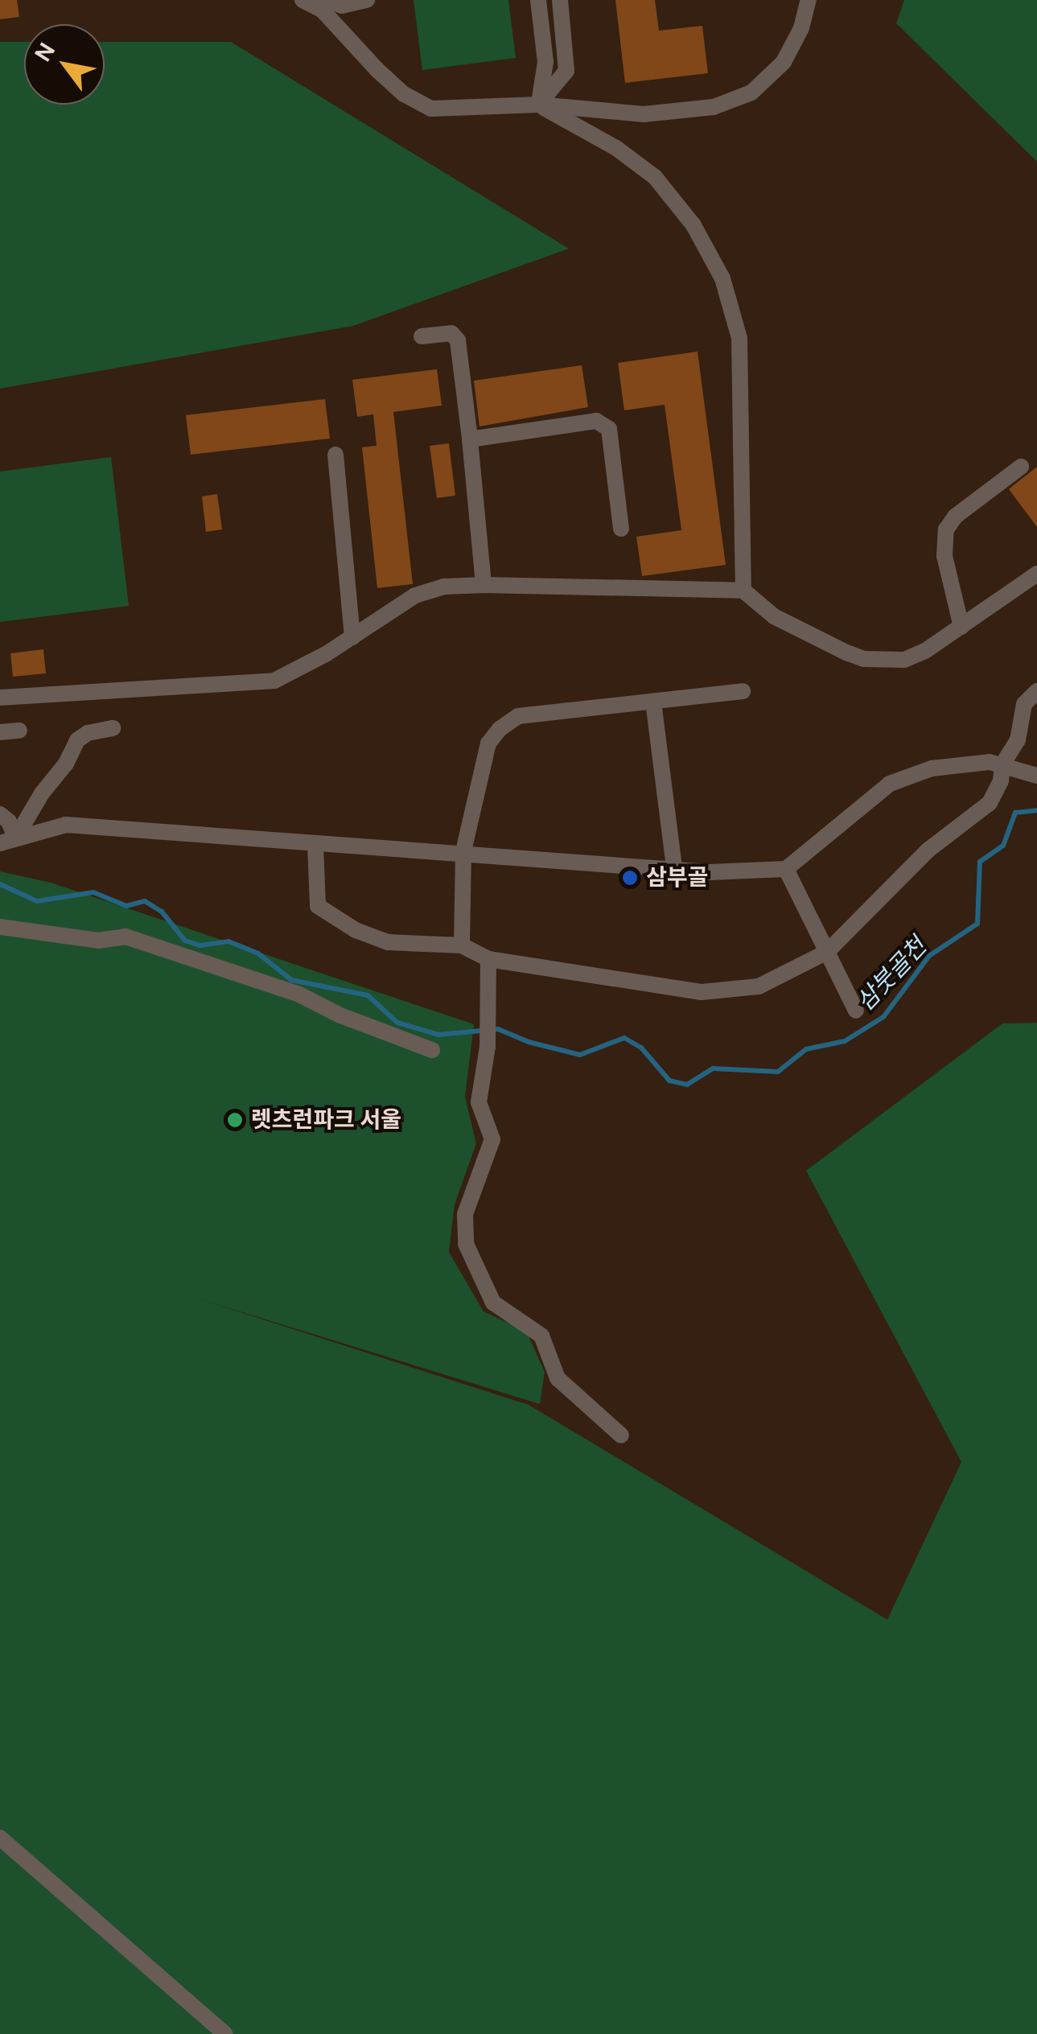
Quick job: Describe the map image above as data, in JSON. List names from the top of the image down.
{
  "water": ["삼붓골천"],
  "places": ["삼부골", "렛츠런파크 서울"],
  "north": "top left"
}
